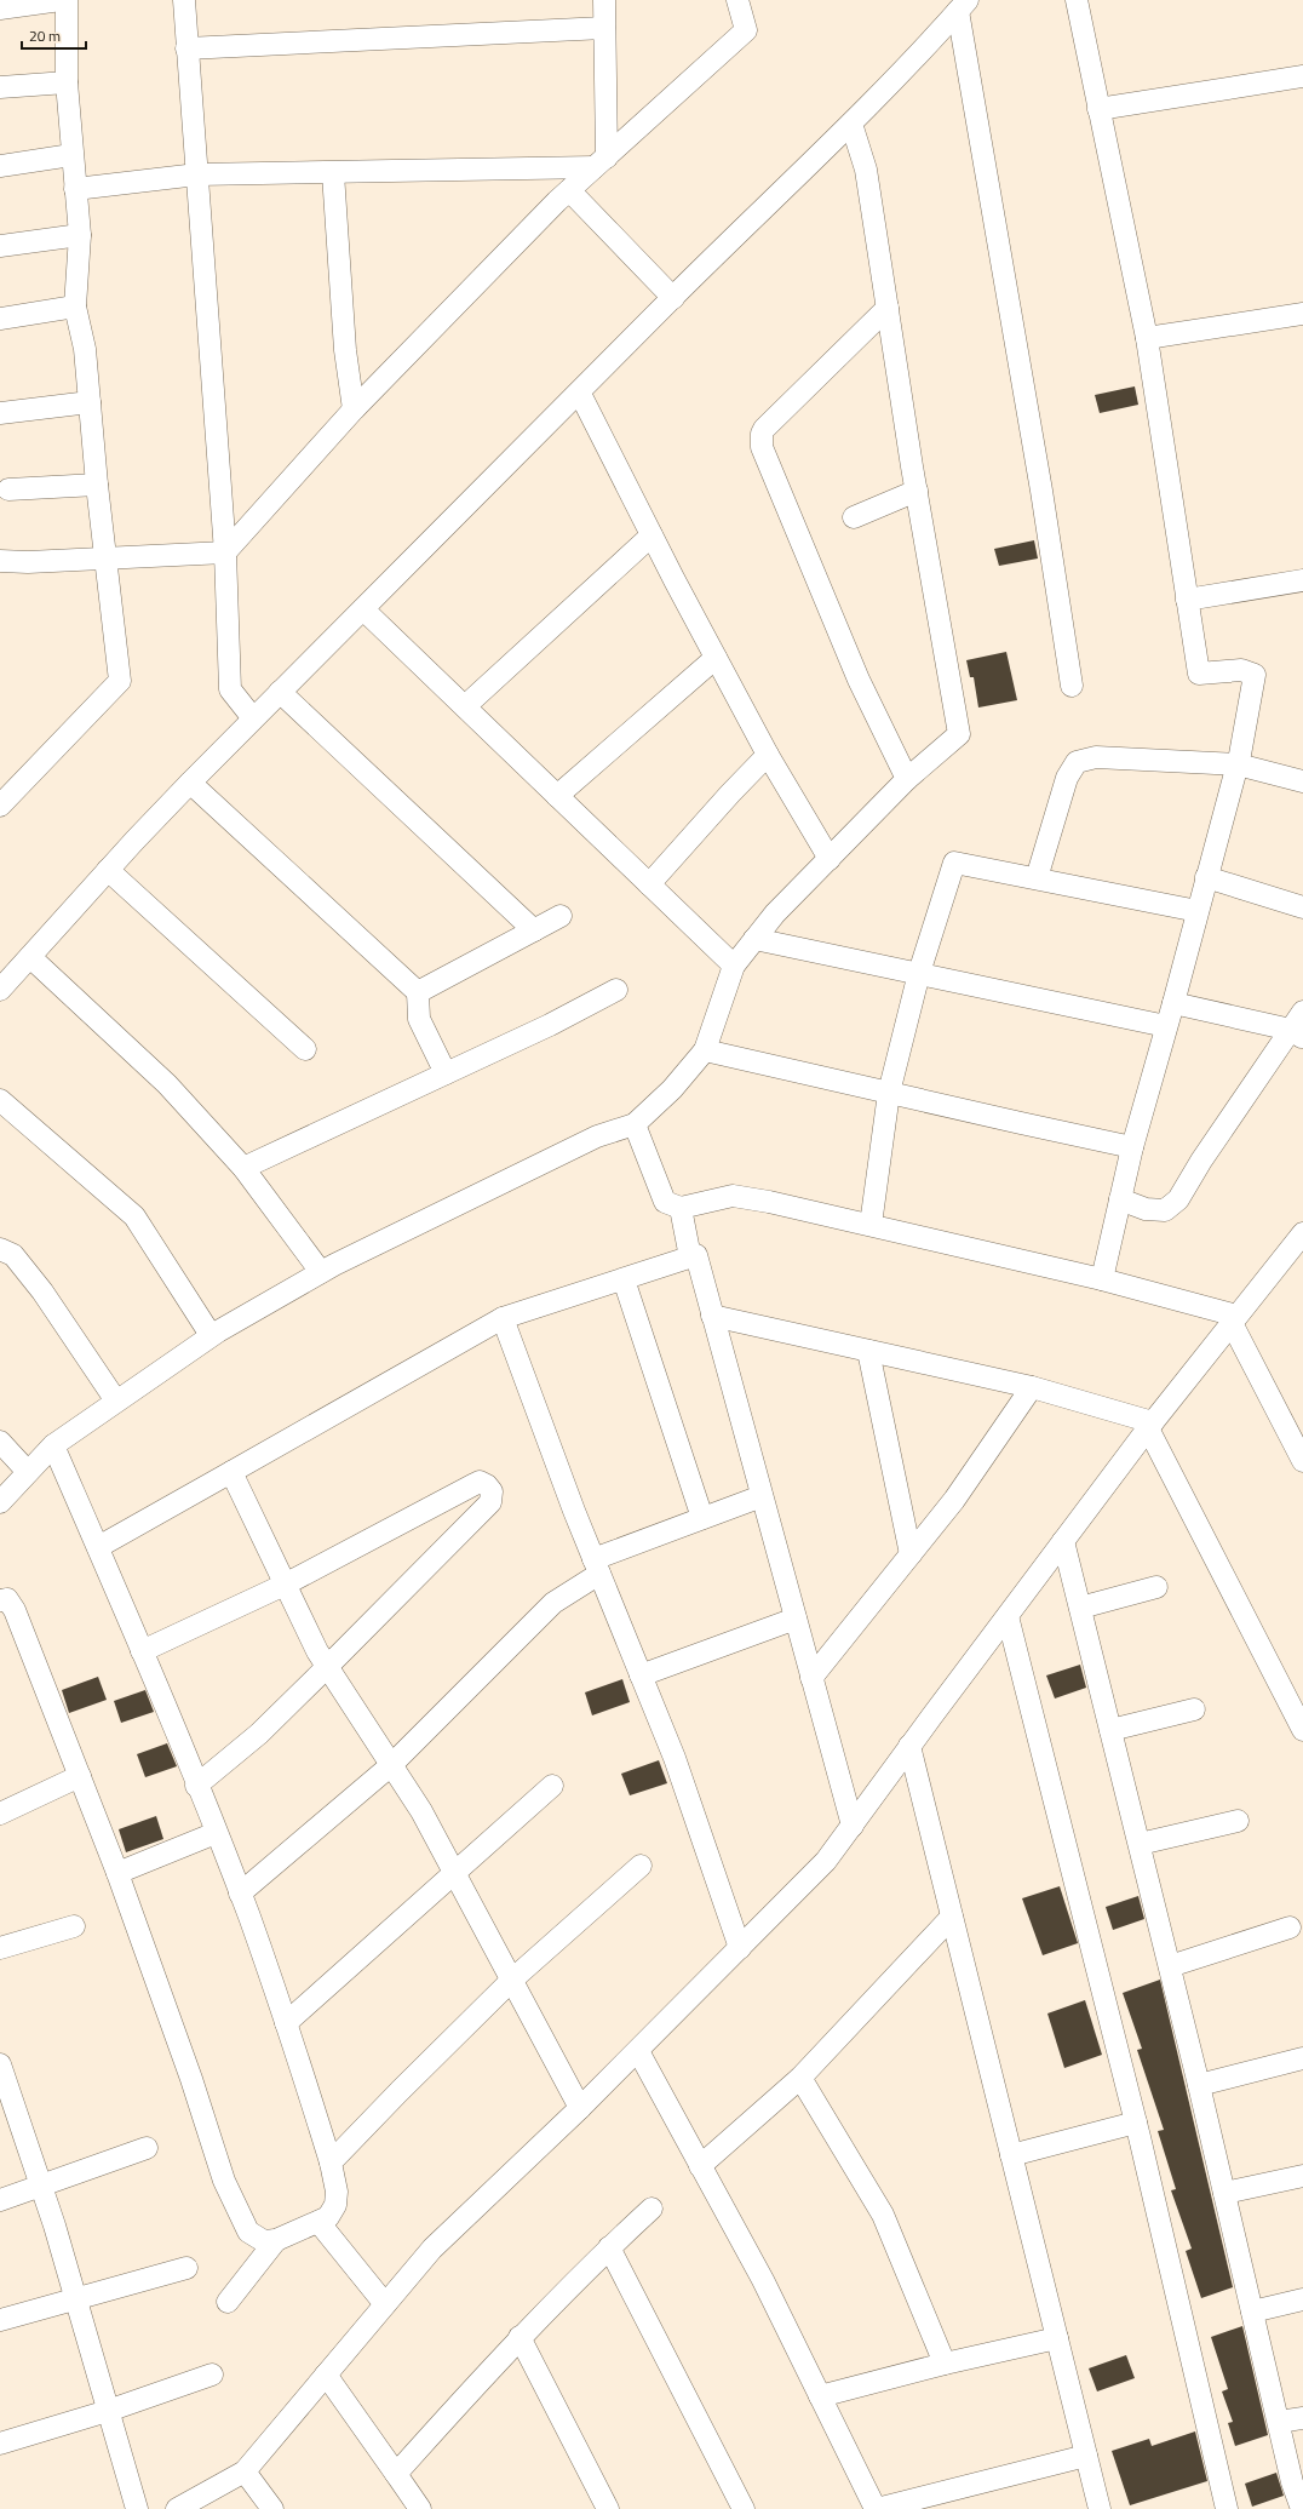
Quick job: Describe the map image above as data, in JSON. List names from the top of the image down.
{
  "scale_bar": "20 m"
}
